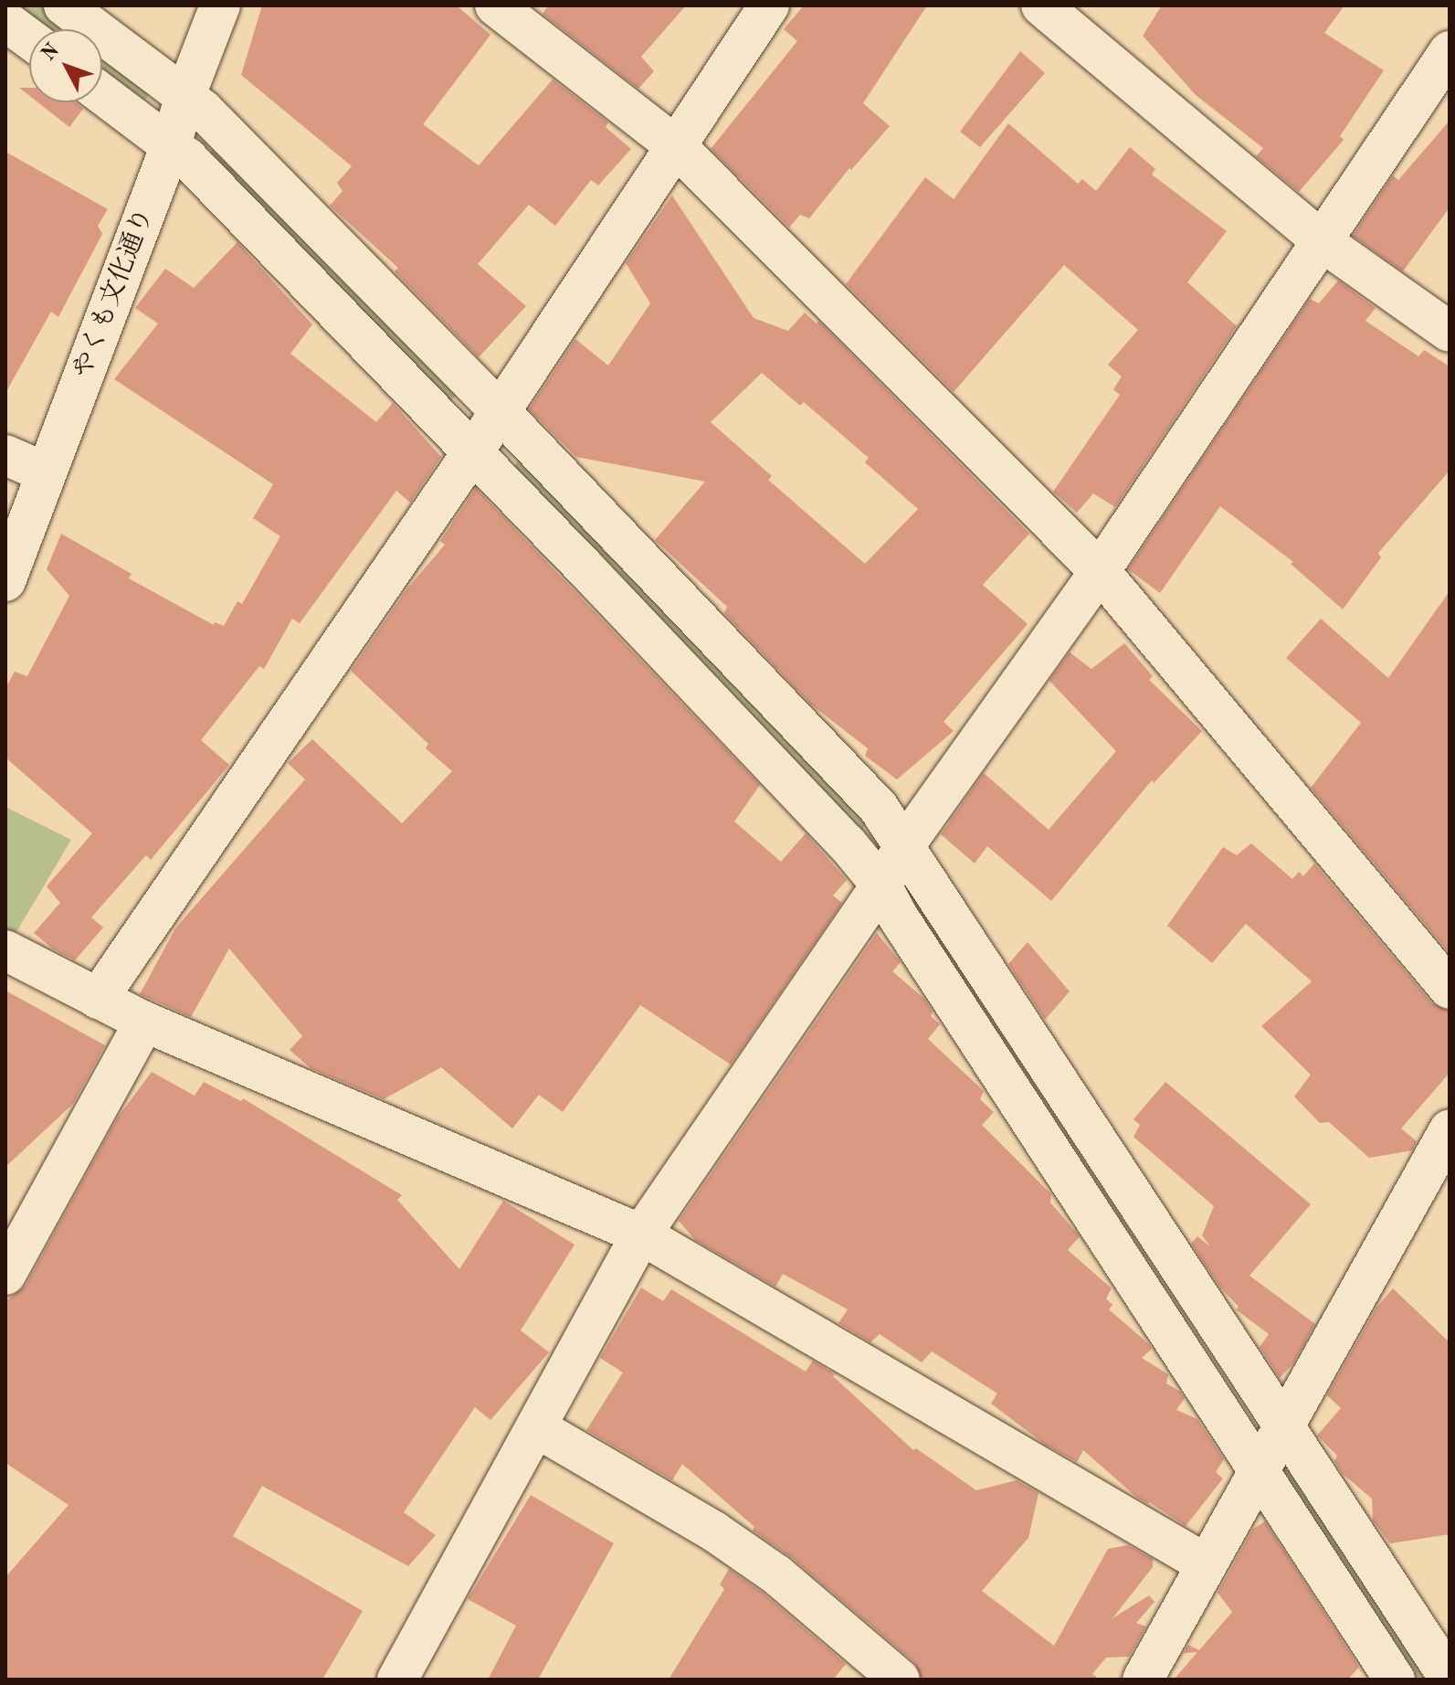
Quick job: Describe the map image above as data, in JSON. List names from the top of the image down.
{
  "streets": {
    "street": ["やくも文化通り"]
  },
  "north": "top left"
}
